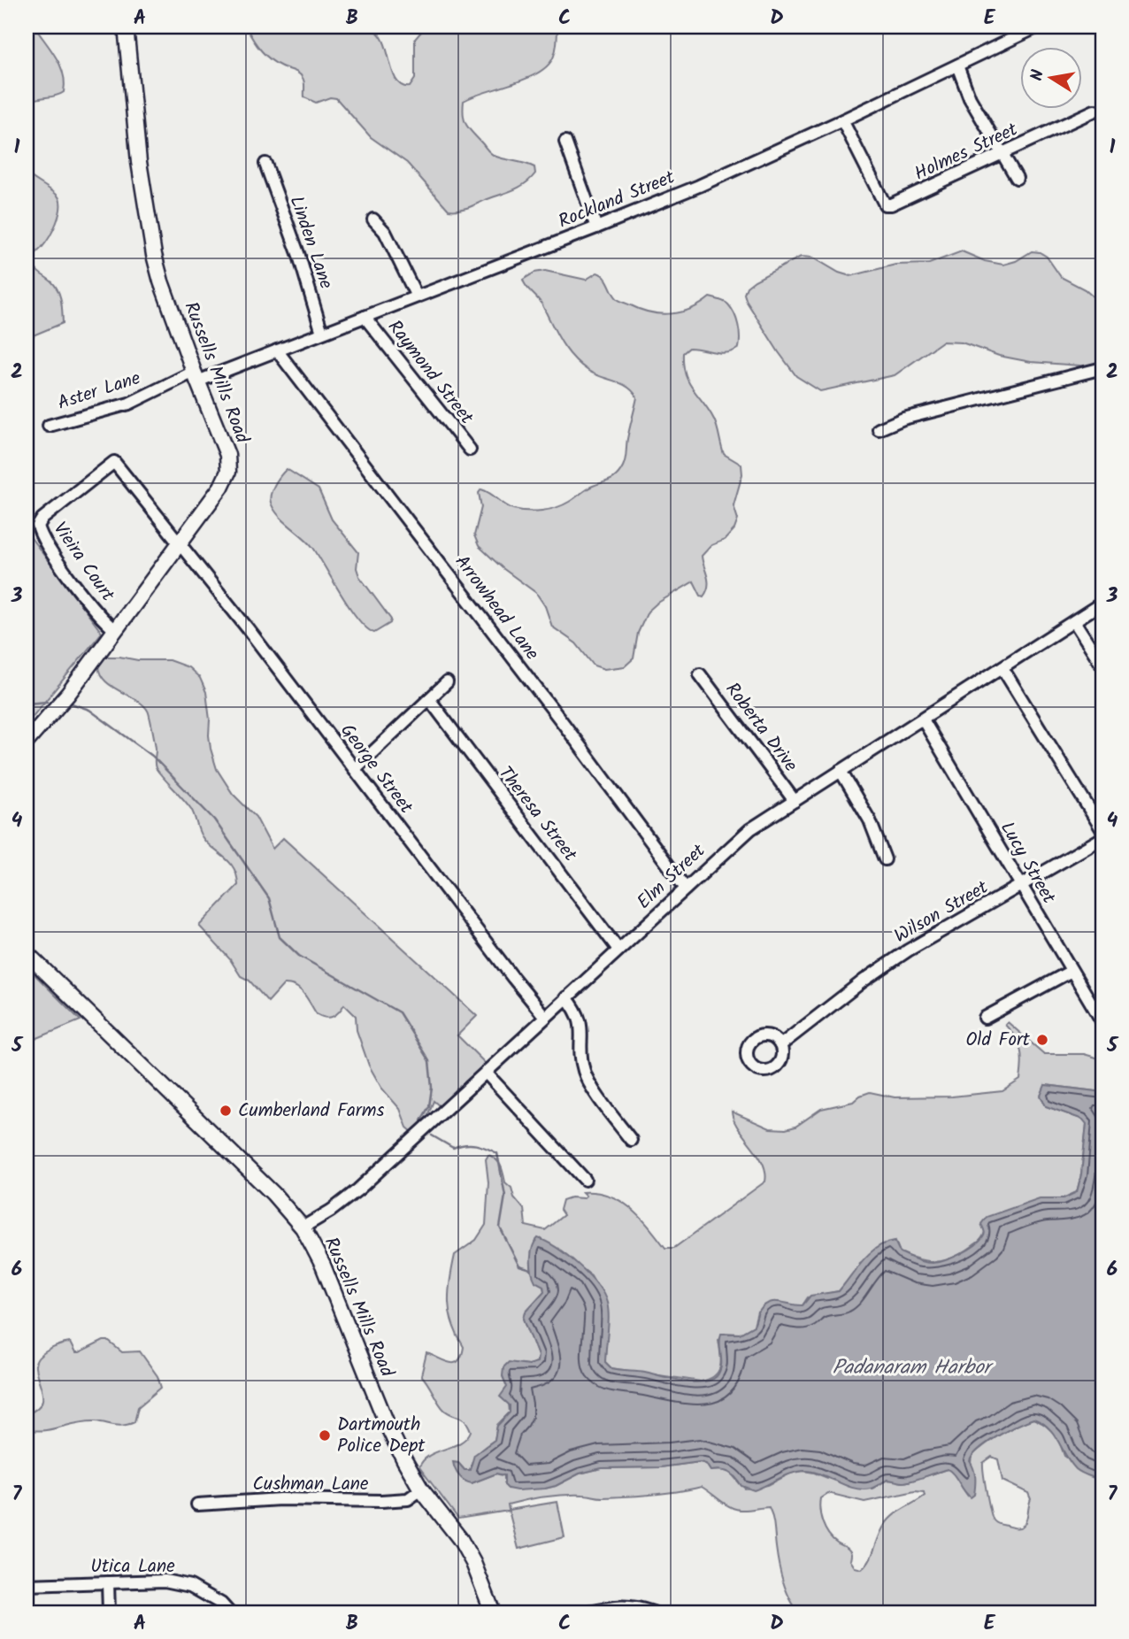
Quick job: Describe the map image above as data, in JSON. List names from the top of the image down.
{
  "streets": {
    "main road": ["Russells Mills Road"],
    "street": [
      "Holmes Street",
      "Rockland Street",
      "Linden Lane",
      "Raymond Street",
      "Aster Lane",
      "Vieira Court",
      "Arrowhead Lane",
      "Roberta Drive",
      "George Street",
      "Theresa Street",
      "Lucy Street",
      "Elm Street",
      "Wilson Street",
      "Cushman Lane",
      "Utica Lane"
    ]
  },
  "crossings": [
    ["Holmes Street", "Rockland Street"],
    ["Rockland Street", "Linden Lane"],
    ["Rockland Street", "Russells Mills Road"],
    ["Rockland Street", "Raymond Street"],
    ["Rockland Street", "Aster Lane"],
    ["Rockland Street", "Arrowhead Lane"],
    ["Russells Mills Road", "Aster Lane"],
    ["Russells Mills Road", "Vieira Court"],
    ["Russells Mills Road", "George Street"],
    ["Russells Mills Road", "Elm Street"],
    ["Russells Mills Road", "Cushman Lane"],
    ["Vieira Court", "George Street"],
    ["Arrowhead Lane", "Elm Street"],
    ["Roberta Drive", "Elm Street"],
    ["George Street", "Elm Street"],
    ["Theresa Street", "Elm Street"],
    ["Lucy Street", "Elm Street"],
    ["Lucy Street", "Wilson Street"]
  ],
  "water": ["Padanaram Harbor"],
  "places": ["Old Fort", "Cumberland Farms", "Dartmouth Police Dept"],
  "north": "left",
  "grid": {
    "columns": [
      "A",
      "B",
      "C",
      "D",
      "E"
    ],
    "rows": [
      "1",
      "2",
      "3",
      "4",
      "5",
      "6",
      "7"
    ]
  }
}
